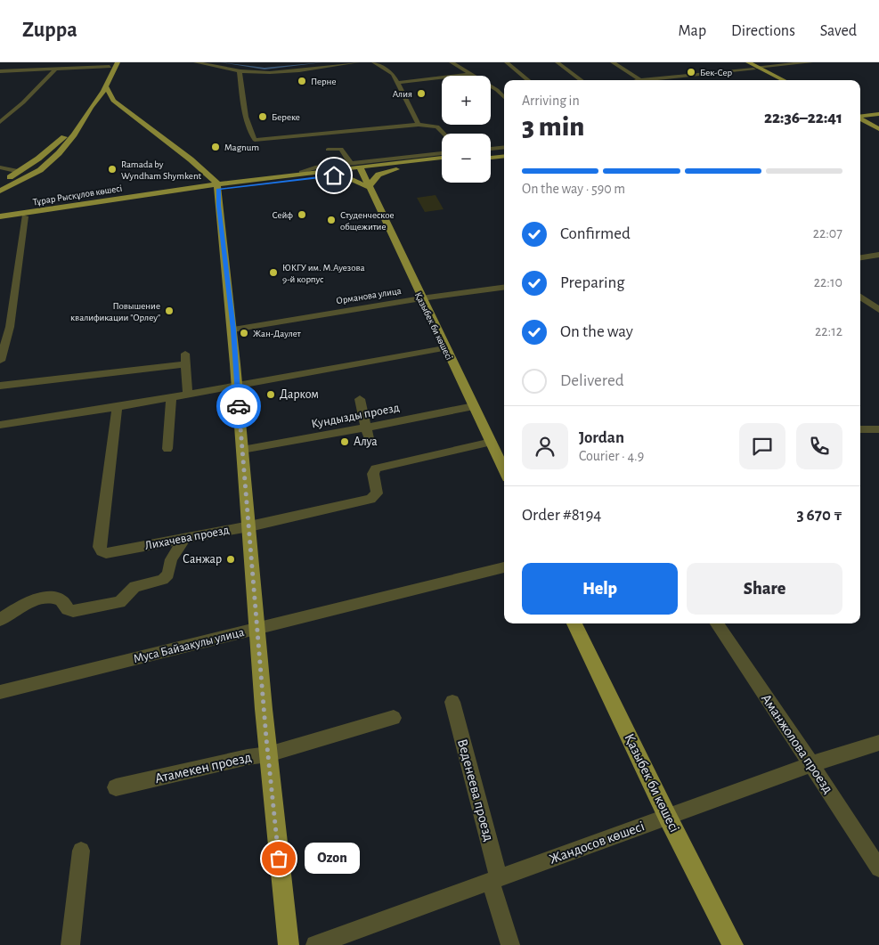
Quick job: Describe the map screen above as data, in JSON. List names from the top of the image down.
{
  "streets": {
    "main road": ["Тұрар Рыскұлов көшесі", "Қазыбек би көшесі"],
    "street": [
      "Орманова улица",
      "Кундызды проезд",
      "Лихачева проезд",
      "Муса Байзакулы улица",
      "Аманжолова проезд",
      "Атамекен проезд",
      "Веденеева проезд",
      "Жандосов көшесі"
    ]
  },
  "crossings": [
    ["Тұрар Рыскұлов көшесі", "Қазыбек би көшесі"],
    ["Орманова улица", "Қазыбек би көшесі"],
    ["Қазыбек би көшесі", "Кундызды проезд"],
    ["Қазыбек би көшесі", "Лихачева проезд"],
    ["Қазыбек би көшесі", "Жандосов көшесі"],
    ["Аманжолова проезд", "Жандосов көшесі"],
    ["Веденеева проезд", "Жандосов көшесі"]
  ],
  "places": [
    "Бек-Сер",
    "Перне",
    "Алия",
    "Береке",
    "Magnum",
    "Ramada by Wyndham Shymkent",
    "Сейф",
    "Студенческое общежитие",
    "ЮКГУ им. М.Ауезова 9-й корпус",
    "Повышение квалификации \"Орлеу\"",
    "Жан-Даулет",
    "Дарком",
    "Алуа",
    "Санжар",
    "Ozon"
  ],
  "page": {
    "header": "Zuppa",
    "nav": ["Map", "Directions", "Saved"],
    "map_buttons": ["+", "−"],
    "heading": ["3 min", "Arriving in", "22:36–22:41"],
    "panel": [
      "Jordan",
      "Courier · 4.9",
      "Order #8194",
      "3 670 ₸"
    ],
    "bar": "On the way · 590 m",
    "list": [
      ["Confirmed", "22:07"],
      ["Preparing", "22:10"],
      ["On the way", "22:12"],
      "Delivered"
    ],
    "buttons": ["Help", "Share"],
    "bubble": "Ozon"
  }
}
